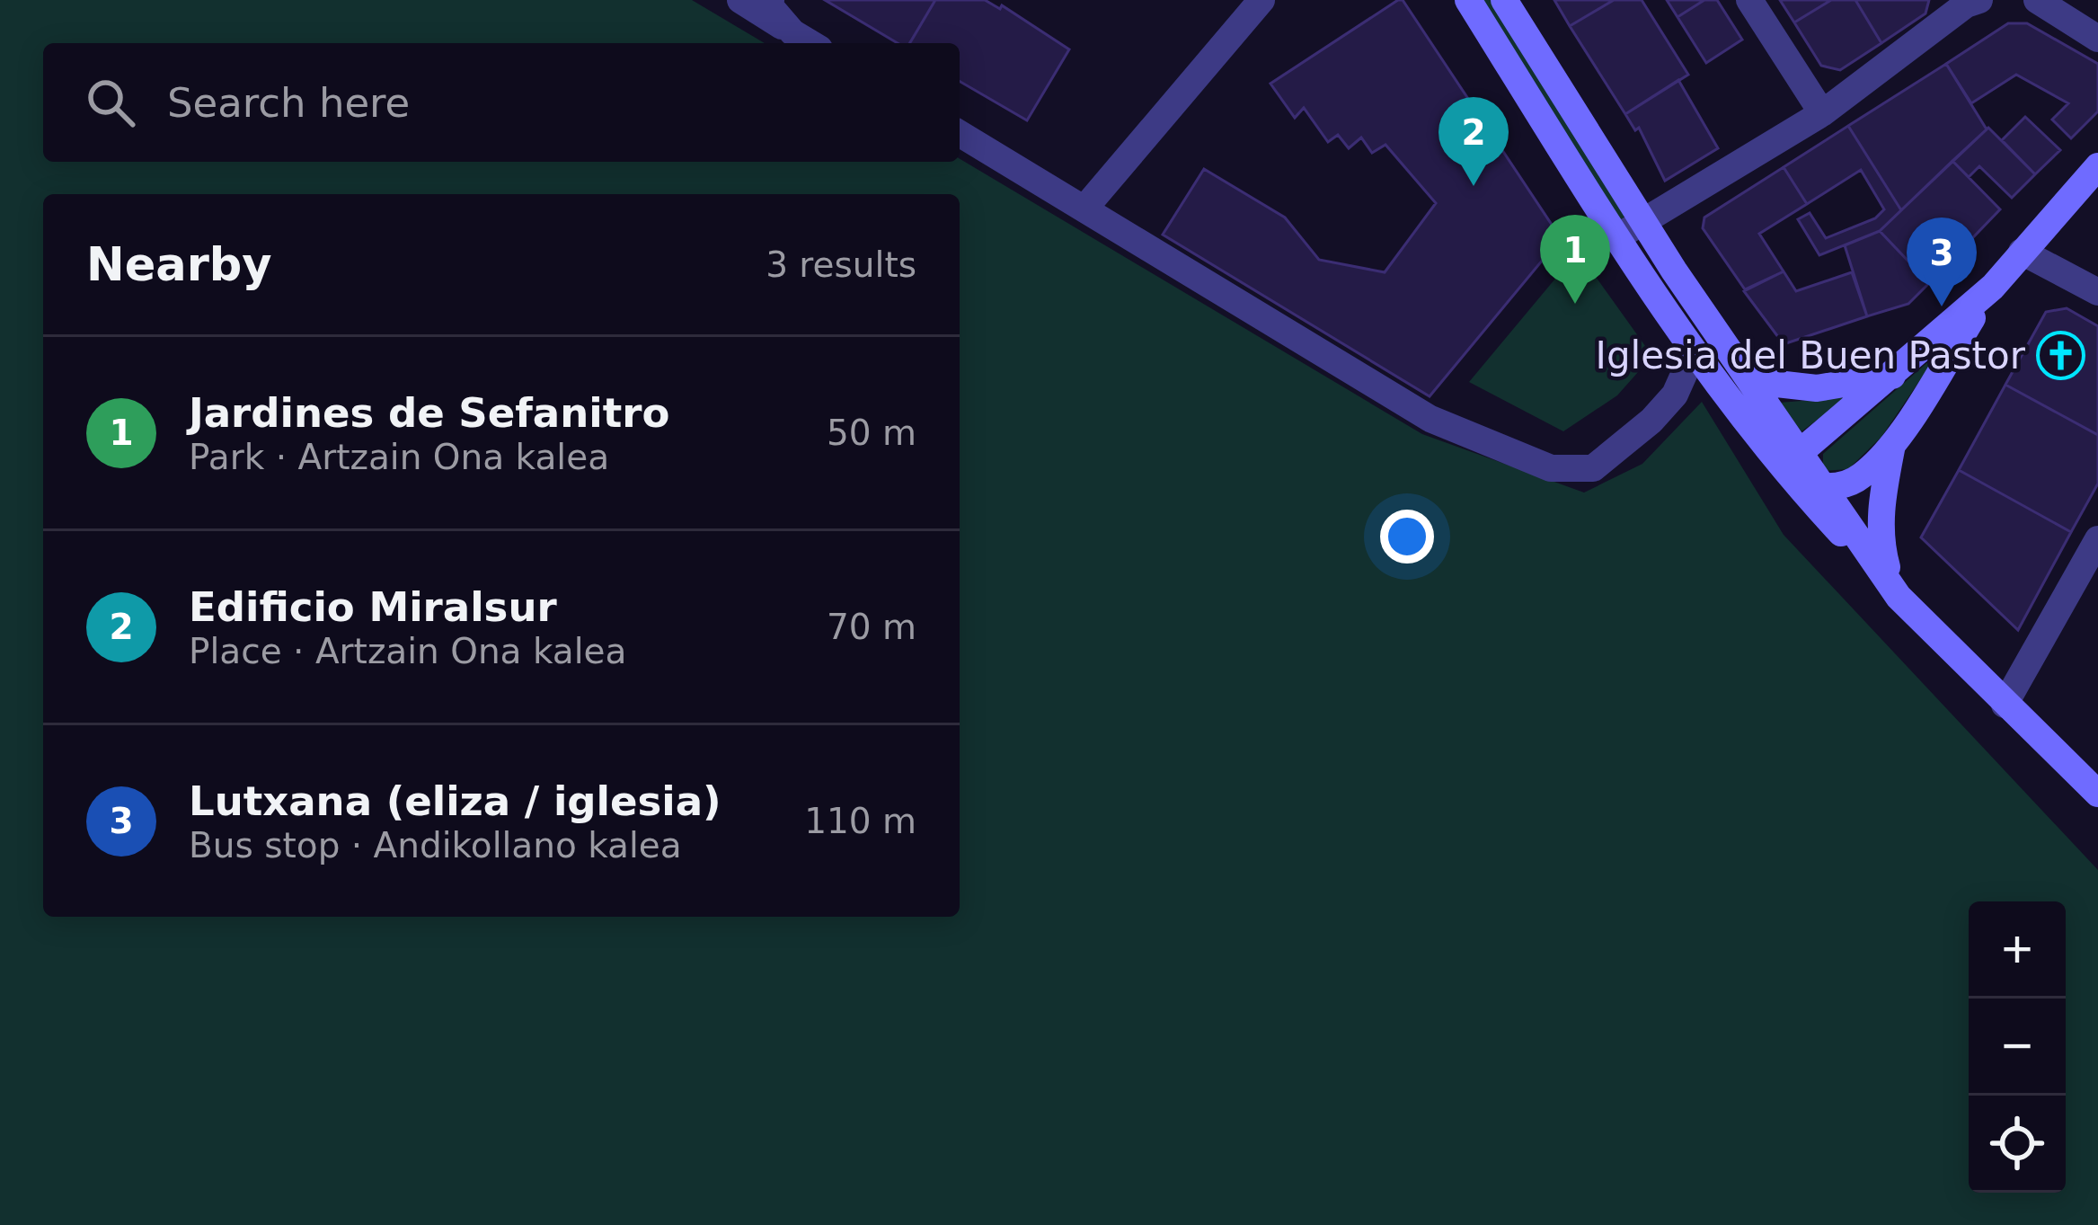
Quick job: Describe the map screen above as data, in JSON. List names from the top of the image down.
{
  "places": {
    "church": ["Iglesia del Buen Pastor"]
  },
  "page": {
    "search": "Search here",
    "pins": ["2", "1", "3"],
    "heading": ["Nearby", "3 results"],
    "list": [
      {
        "mark": "1",
        "name": "Jardines de Sefanitro",
        "note": "Park · Artzain Ona kalea",
        "value": "50 m"
      },
      {
        "mark": "2",
        "name": "Edificio Miralsur",
        "note": "Place · Artzain Ona kalea",
        "value": "70 m"
      },
      {
        "mark": "3",
        "name": "Lutxana (eliza / iglesia)",
        "note": "Bus stop · Andikollano kalea",
        "value": "110 m"
      }
    ],
    "map_buttons": ["+", "−"]
  }
}
